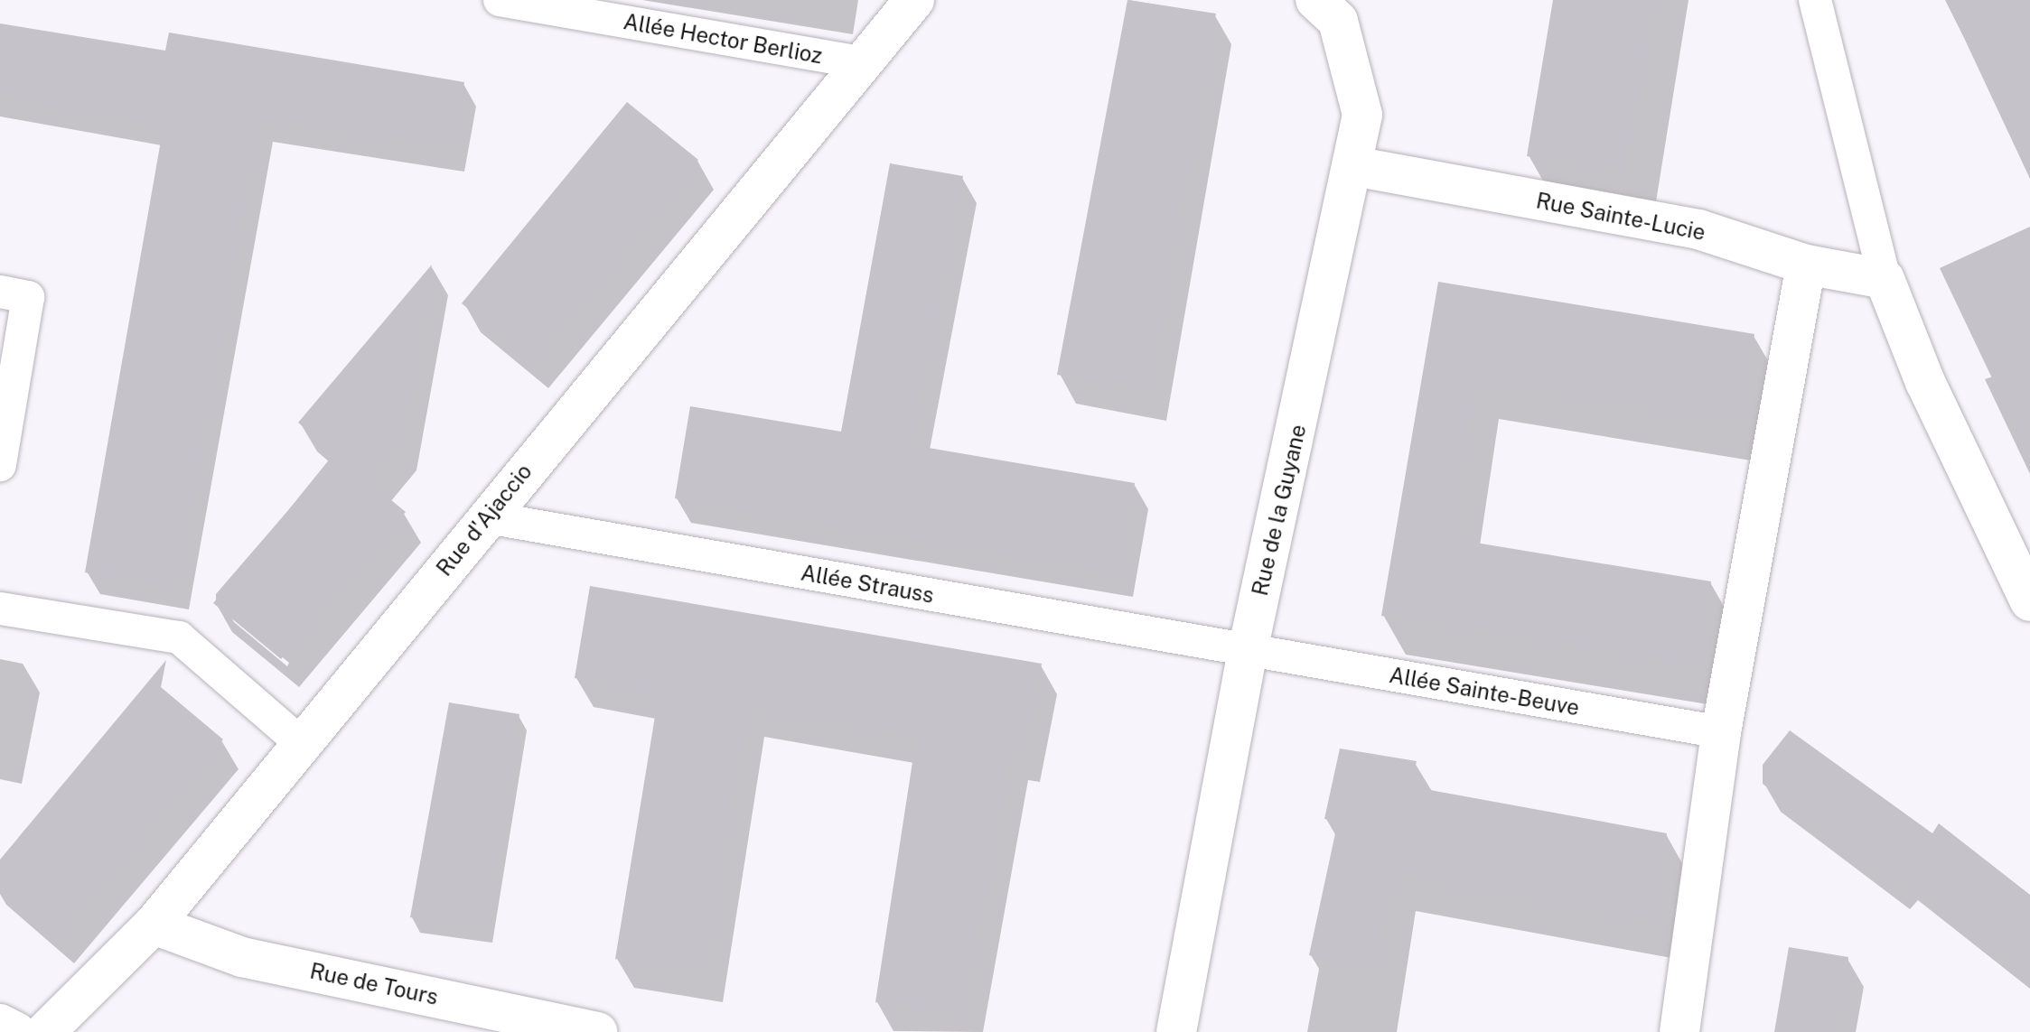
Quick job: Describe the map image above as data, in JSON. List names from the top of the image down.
{
  "streets": {
    "street": [
      "Rue Sainte-Lucie",
      "Rue de la Guyane",
      "Rue d'Ajaccio",
      "Rue de Tours"
    ],
    "lane": ["Allée Hector Berlioz", "Allée Strauss", "Allée Sainte-Beuve"]
  },
  "crossings": [
    ["Allée Hector Berlioz", "Rue d'Ajaccio"],
    ["Rue Sainte-Lucie", "Rue de la Guyane"],
    ["Rue de la Guyane", "Allée Strauss"],
    ["Rue de la Guyane", "Allée Sainte-Beuve"],
    ["Rue d'Ajaccio", "Allée Strauss"],
    ["Rue d'Ajaccio", "Rue de Tours"],
    ["Allée Strauss", "Allée Sainte-Beuve"]
  ]
}
